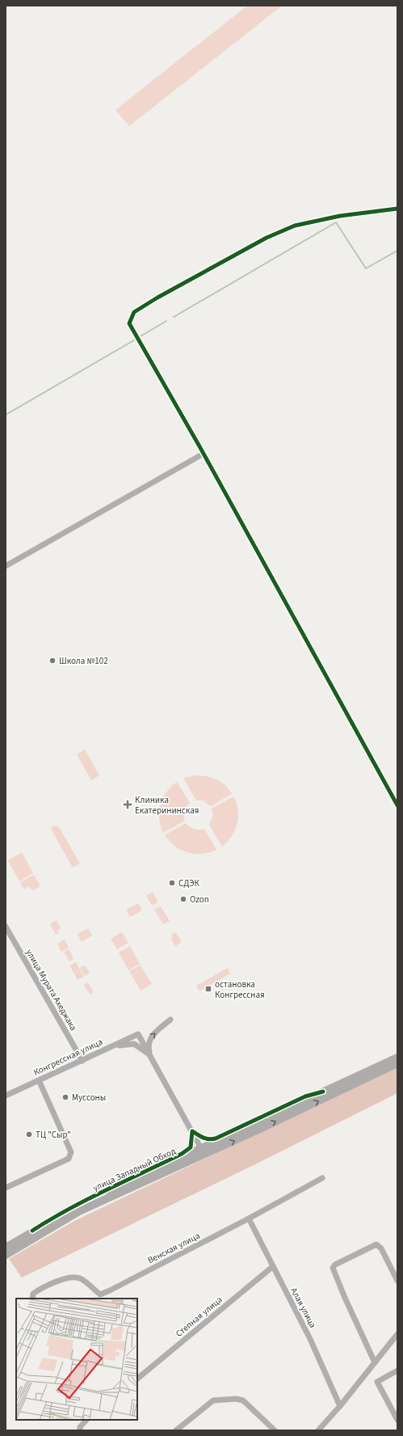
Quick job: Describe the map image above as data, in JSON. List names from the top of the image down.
{
  "streets": {
    "highway": ["улица Западный Обход"],
    "street": [
      "улица Мурата Ахеджака",
      "Конгрессная улица",
      "Венская улица",
      "Алая улица",
      "Степная улица"
    ]
  },
  "crossings": [
    ["улица Мурата Ахеджака", "Конгрессная улица"],
    ["Венская улица", "Алая улица"],
    ["Алая улица", "Степная улица"]
  ],
  "places": {
    "other": [
      "Школа №102",
      "СДЭК",
      "Ozon",
      "Муссоны",
      "ТЦ \"Сыр\""
    ],
    "health": ["Клиника Екатерининская"],
    "transit": ["остановка Конгрессная"]
  }
}
